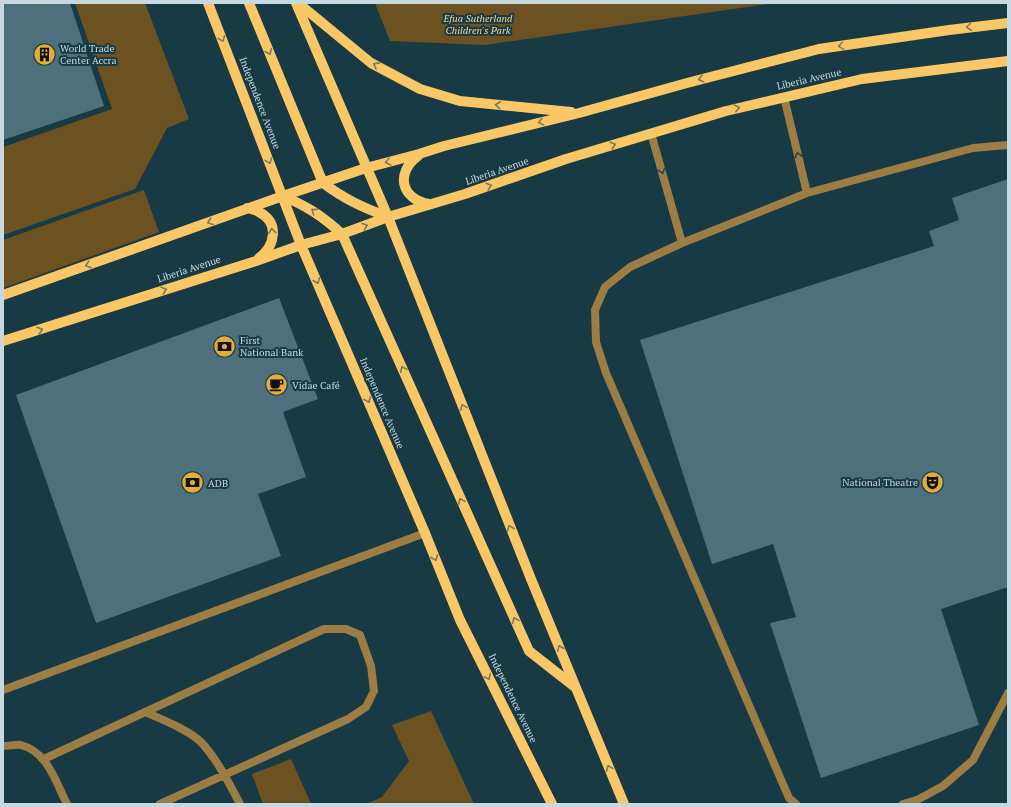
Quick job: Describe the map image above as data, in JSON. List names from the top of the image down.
{
  "streets": {
    "main road": ["Liberia Avenue", "Independence Avenue"]
  },
  "crossings": [
    ["Liberia Avenue", "Independence Avenue"]
  ],
  "parks": ["Efua Sutherland Children's Park"],
  "places": {
    "building": ["World Trade Center Accra"],
    "bank": ["First National Bank", "ADB"],
    "cafe": ["Vidae Café"],
    "theatre": ["National Theatre"]
  }
}
